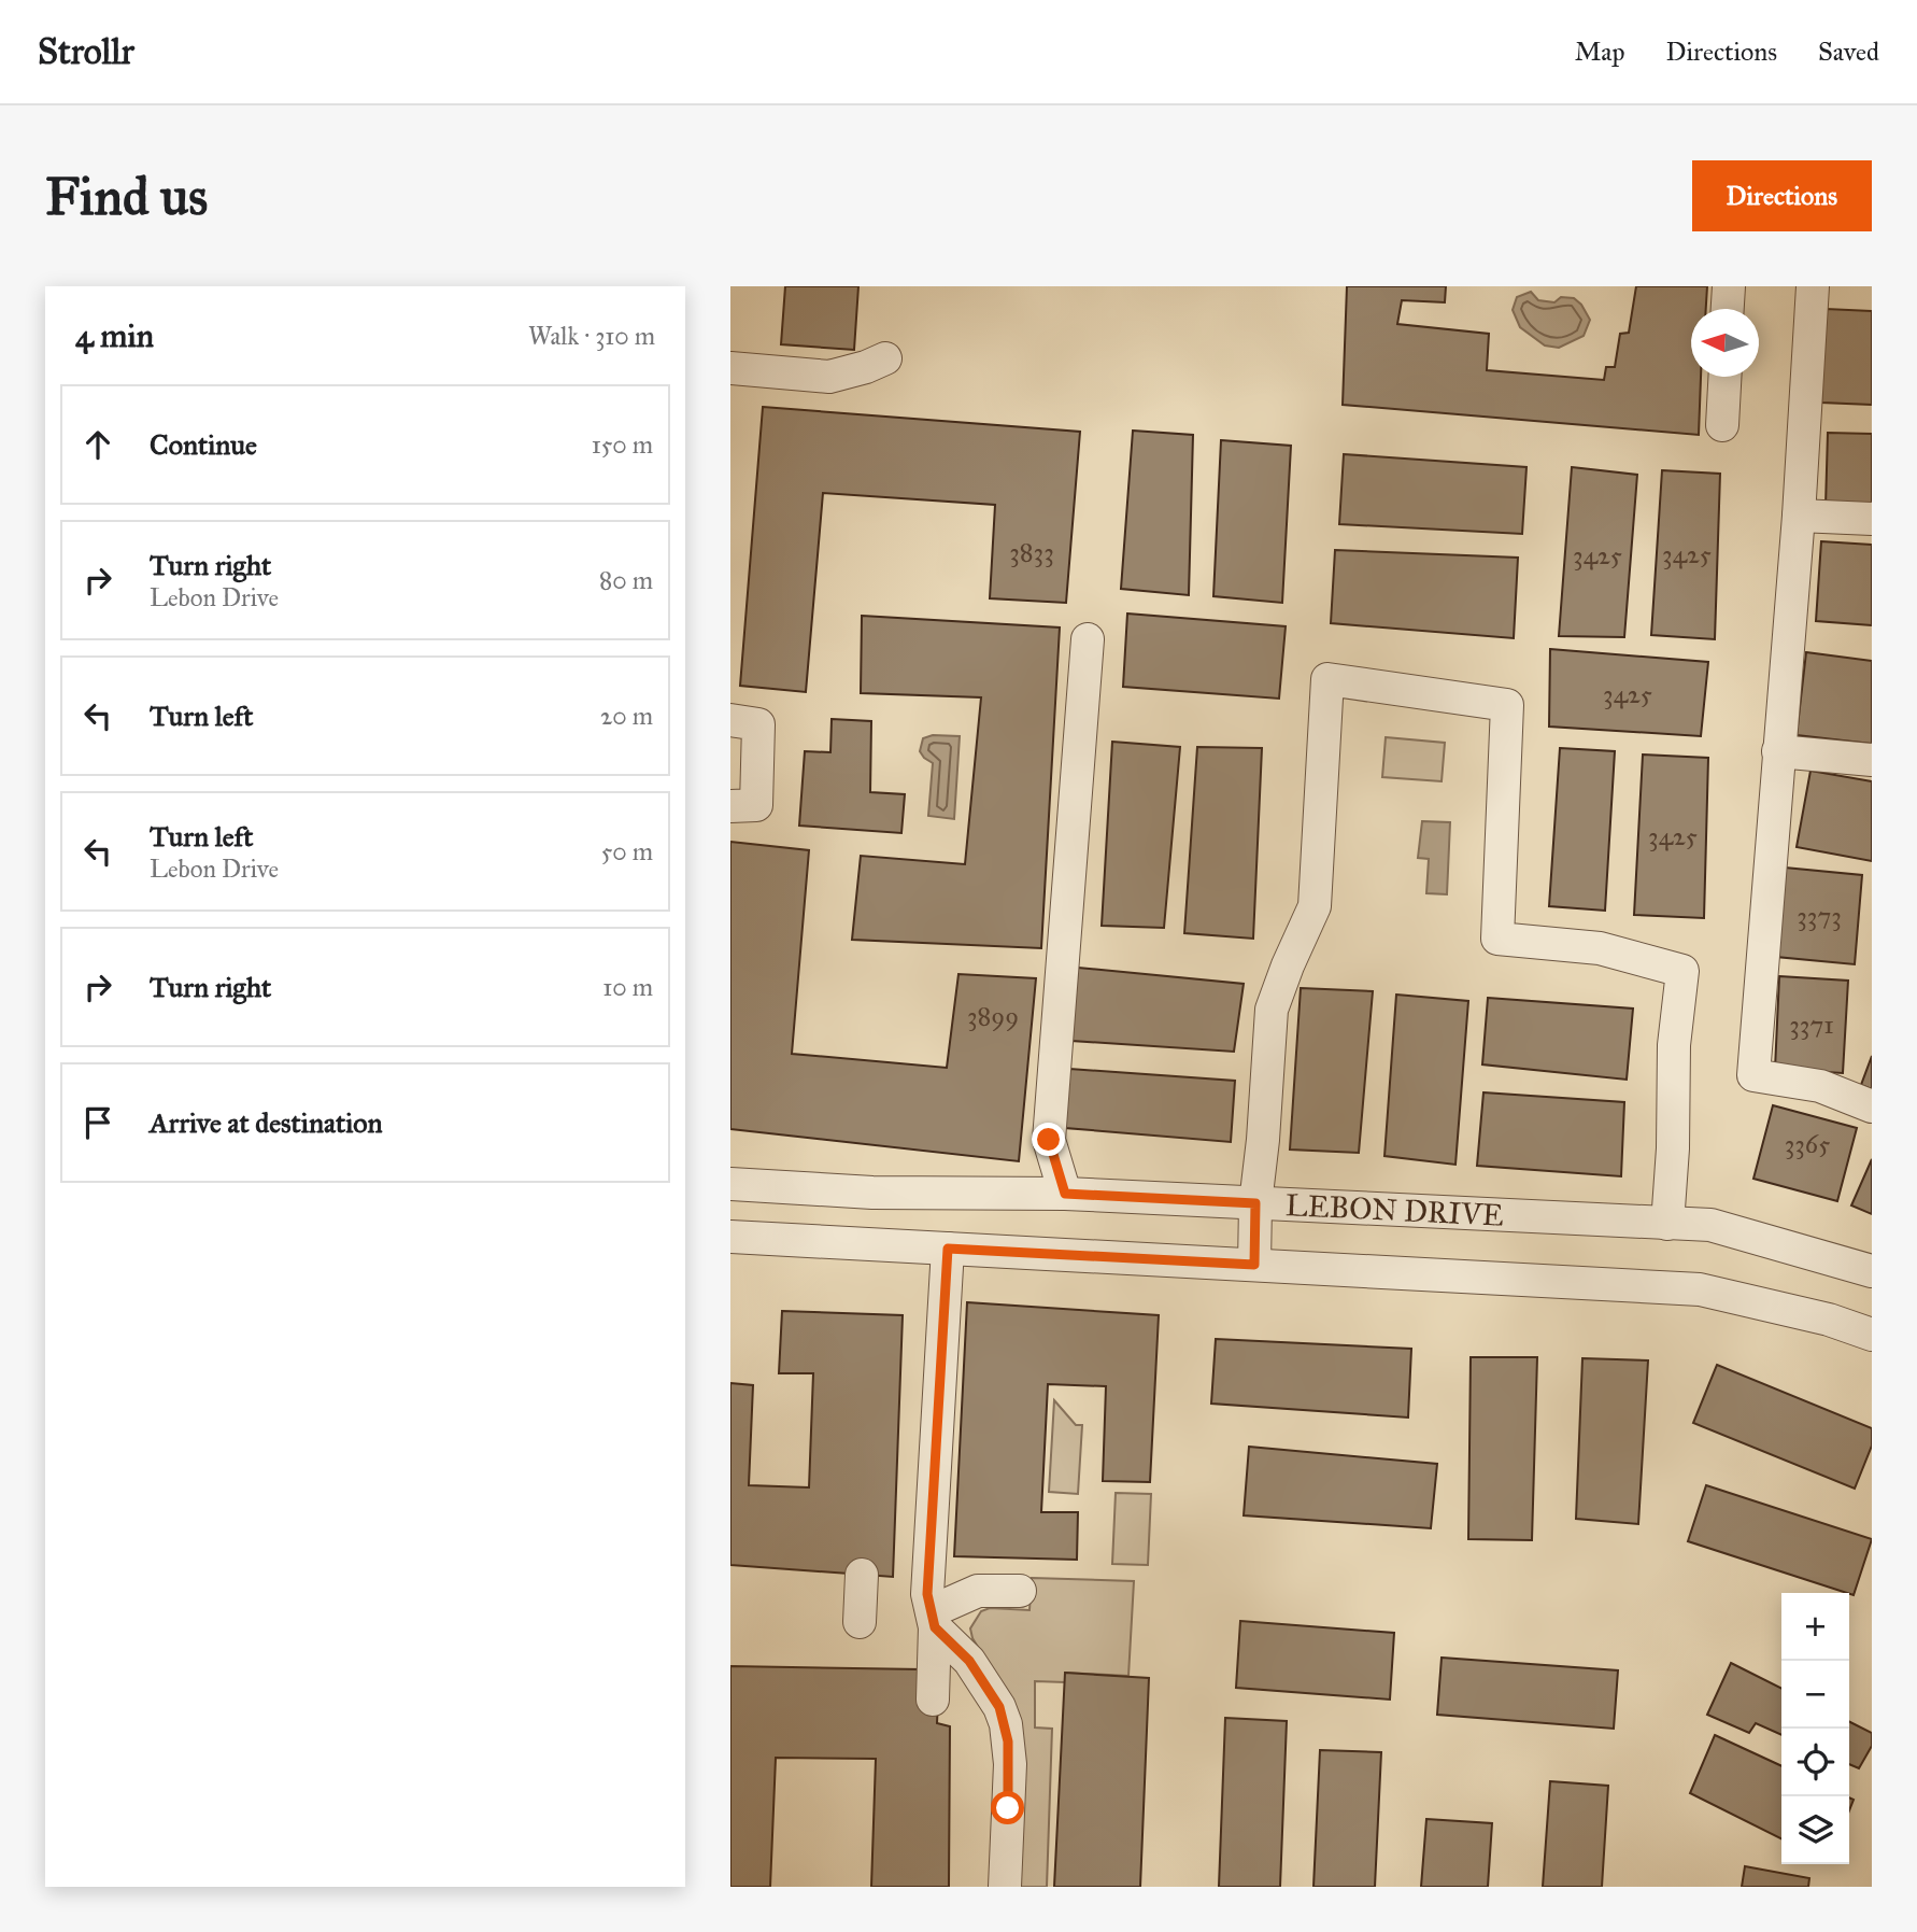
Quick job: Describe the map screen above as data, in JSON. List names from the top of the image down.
{
  "streets": {
    "street": ["LEBON DRIVE"]
  },
  "house_numbers": [
    "3833",
    "3425",
    "3425",
    "3425",
    "3425",
    "3373",
    "3899",
    "3371",
    "3365"
  ],
  "north": "left",
  "page": {
    "header": "Strollr",
    "nav": ["Map", "Directions", "Saved"],
    "buttons": "Directions",
    "title": "Find us",
    "heading": ["4 min", "Walk · 310 m"],
    "list": [
      ["Continue", "150 m"],
      ["Turn right", "Lebon Drive", "80 m"],
      ["Turn left", "20 m"],
      ["Turn left", "Lebon Drive", "50 m"],
      ["Turn right", "10 m"],
      "Arrive at destination"
    ],
    "map_buttons": ["+", "−"]
  }
}
